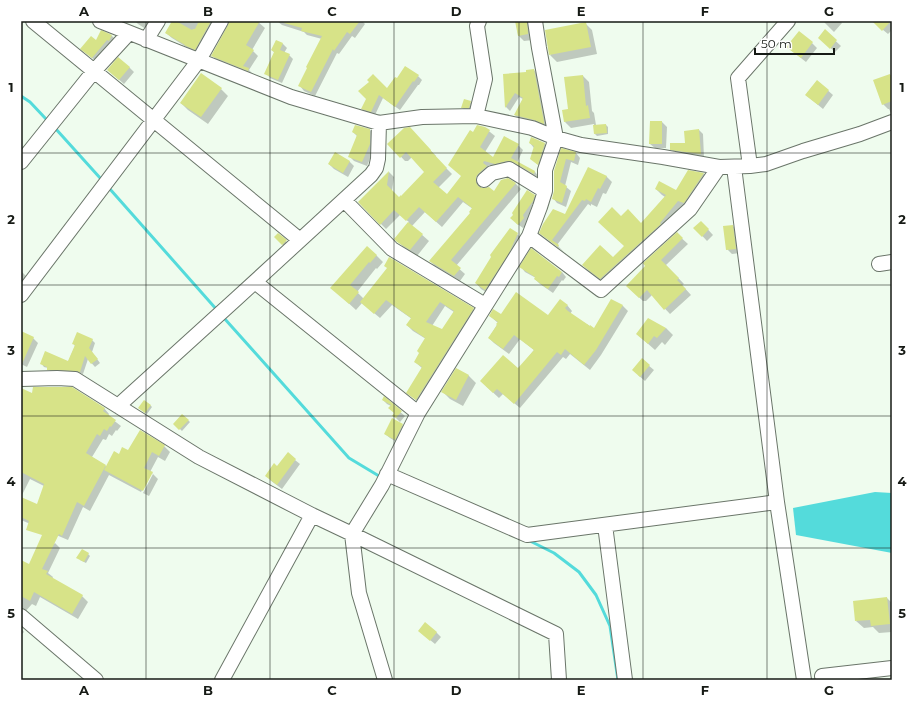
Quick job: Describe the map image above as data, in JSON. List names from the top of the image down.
{
  "scale_bar": "50 m",
  "grid": {
    "columns": [
      "A",
      "B",
      "C",
      "D",
      "E",
      "F",
      "G"
    ],
    "rows": [
      "1",
      "2",
      "3",
      "4",
      "5"
    ]
  }
}
